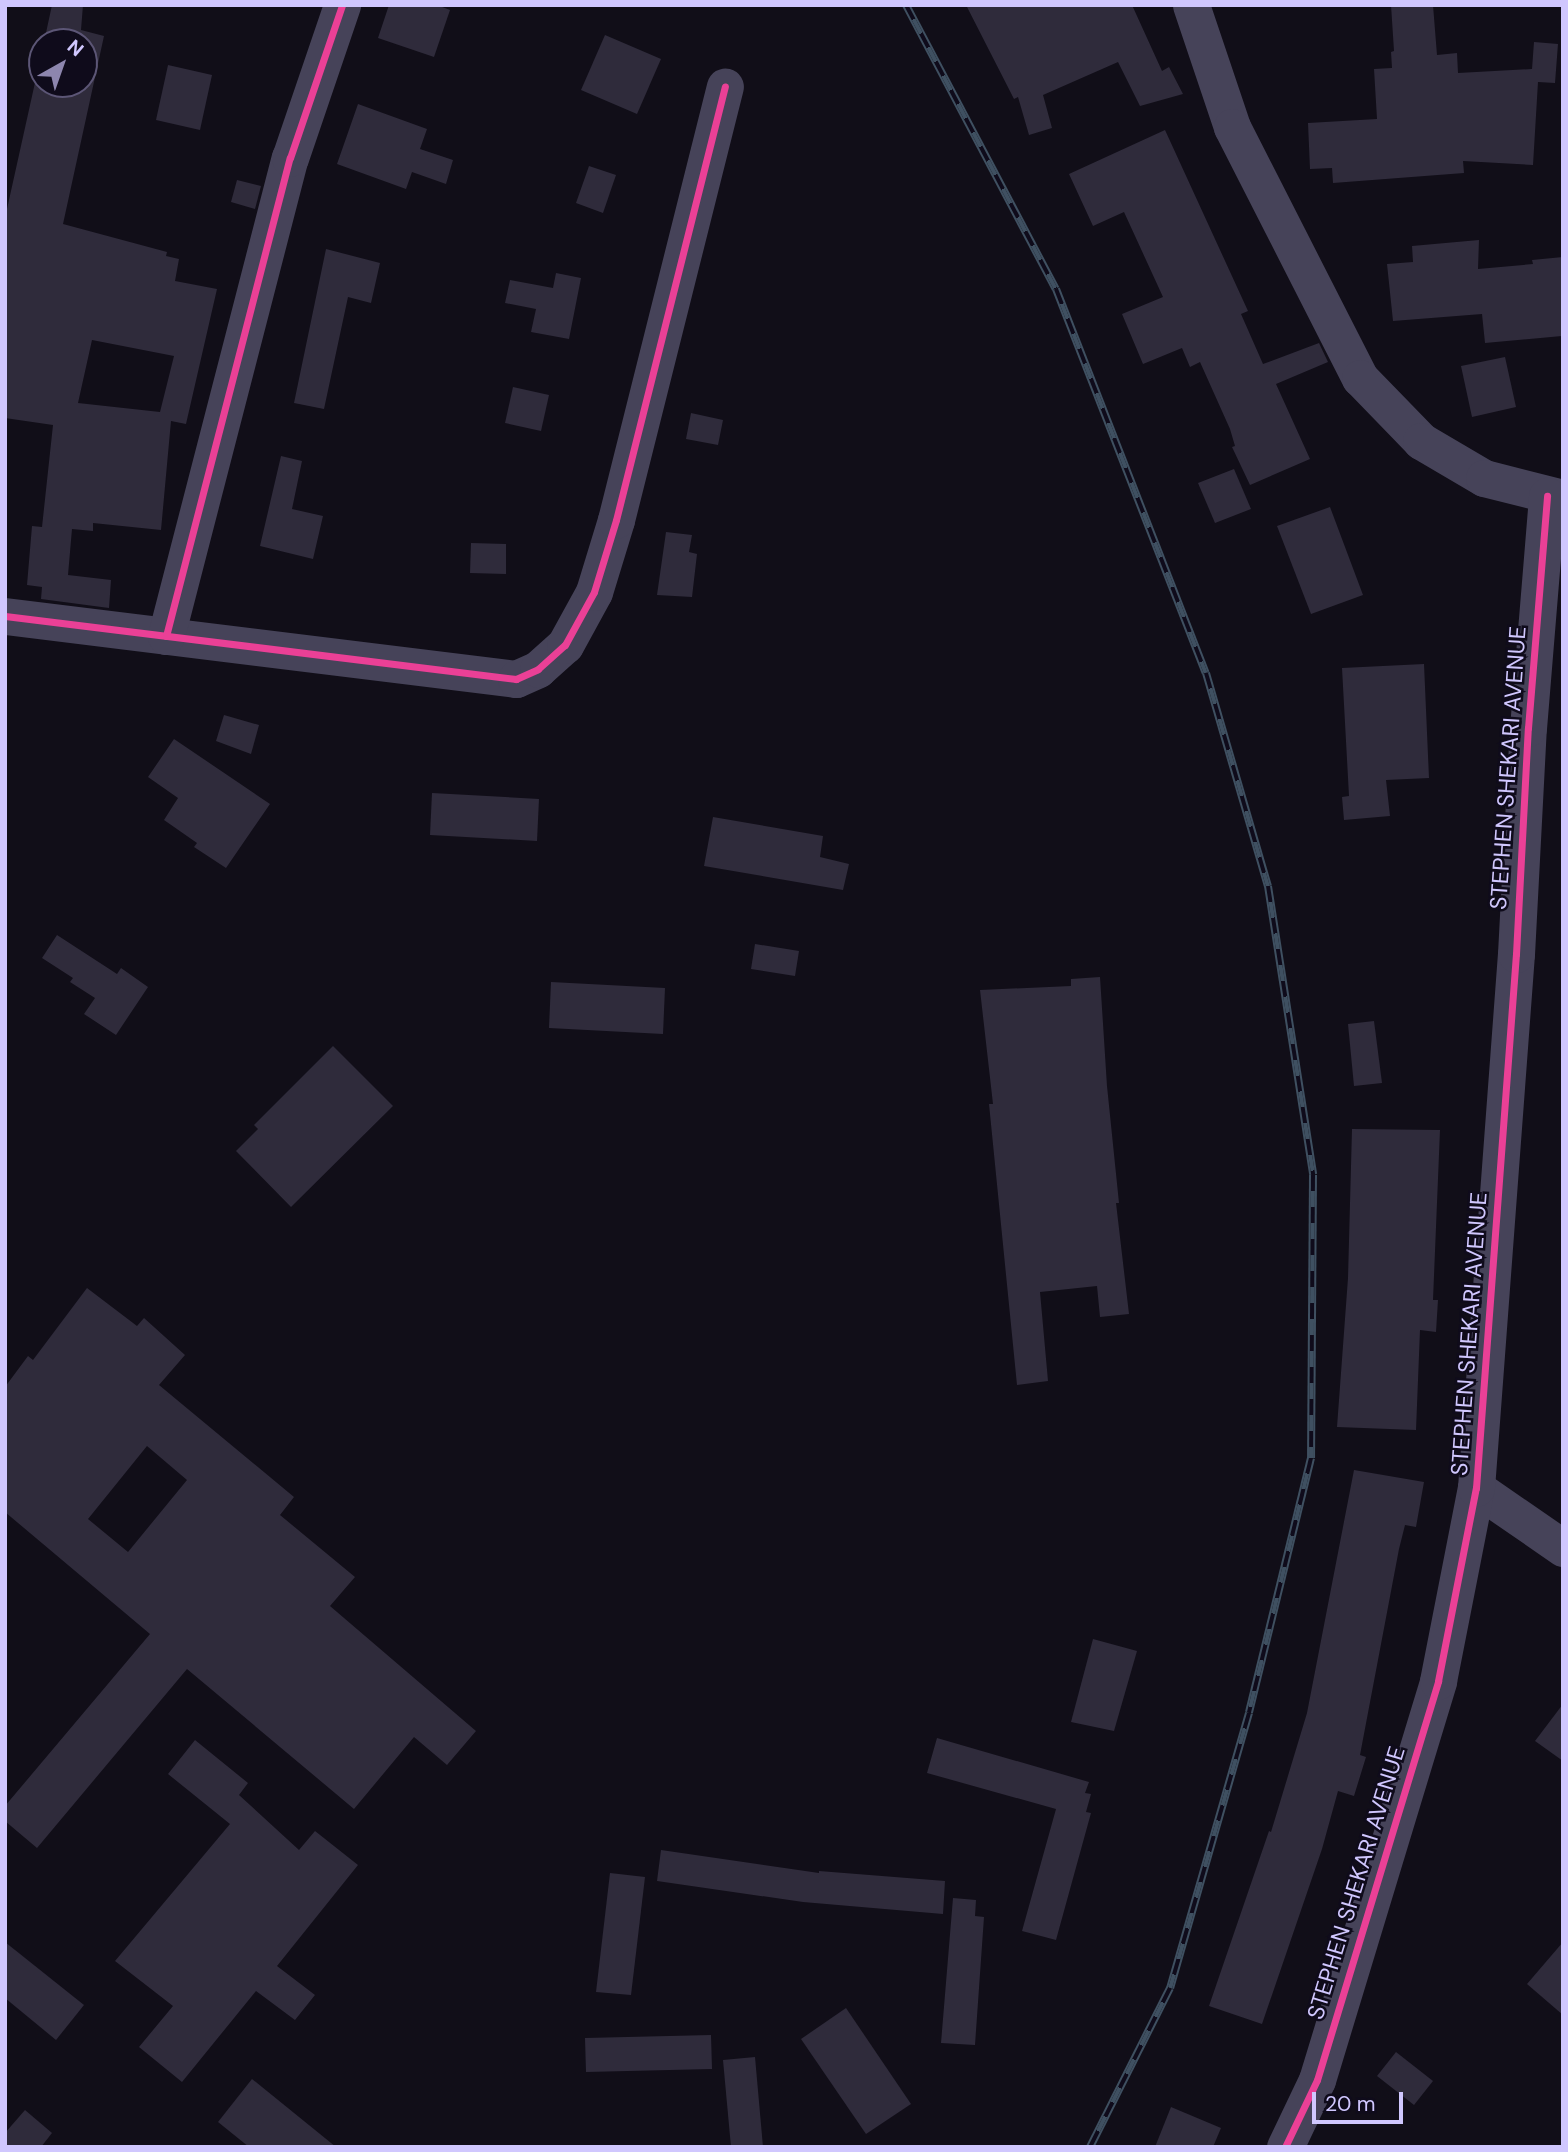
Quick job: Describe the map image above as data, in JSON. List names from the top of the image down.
{
  "streets": {
    "street": ["STEPHEN SHEKARI AVENUE"]
  },
  "scale_bar": "20 m",
  "north": "top right"
}
